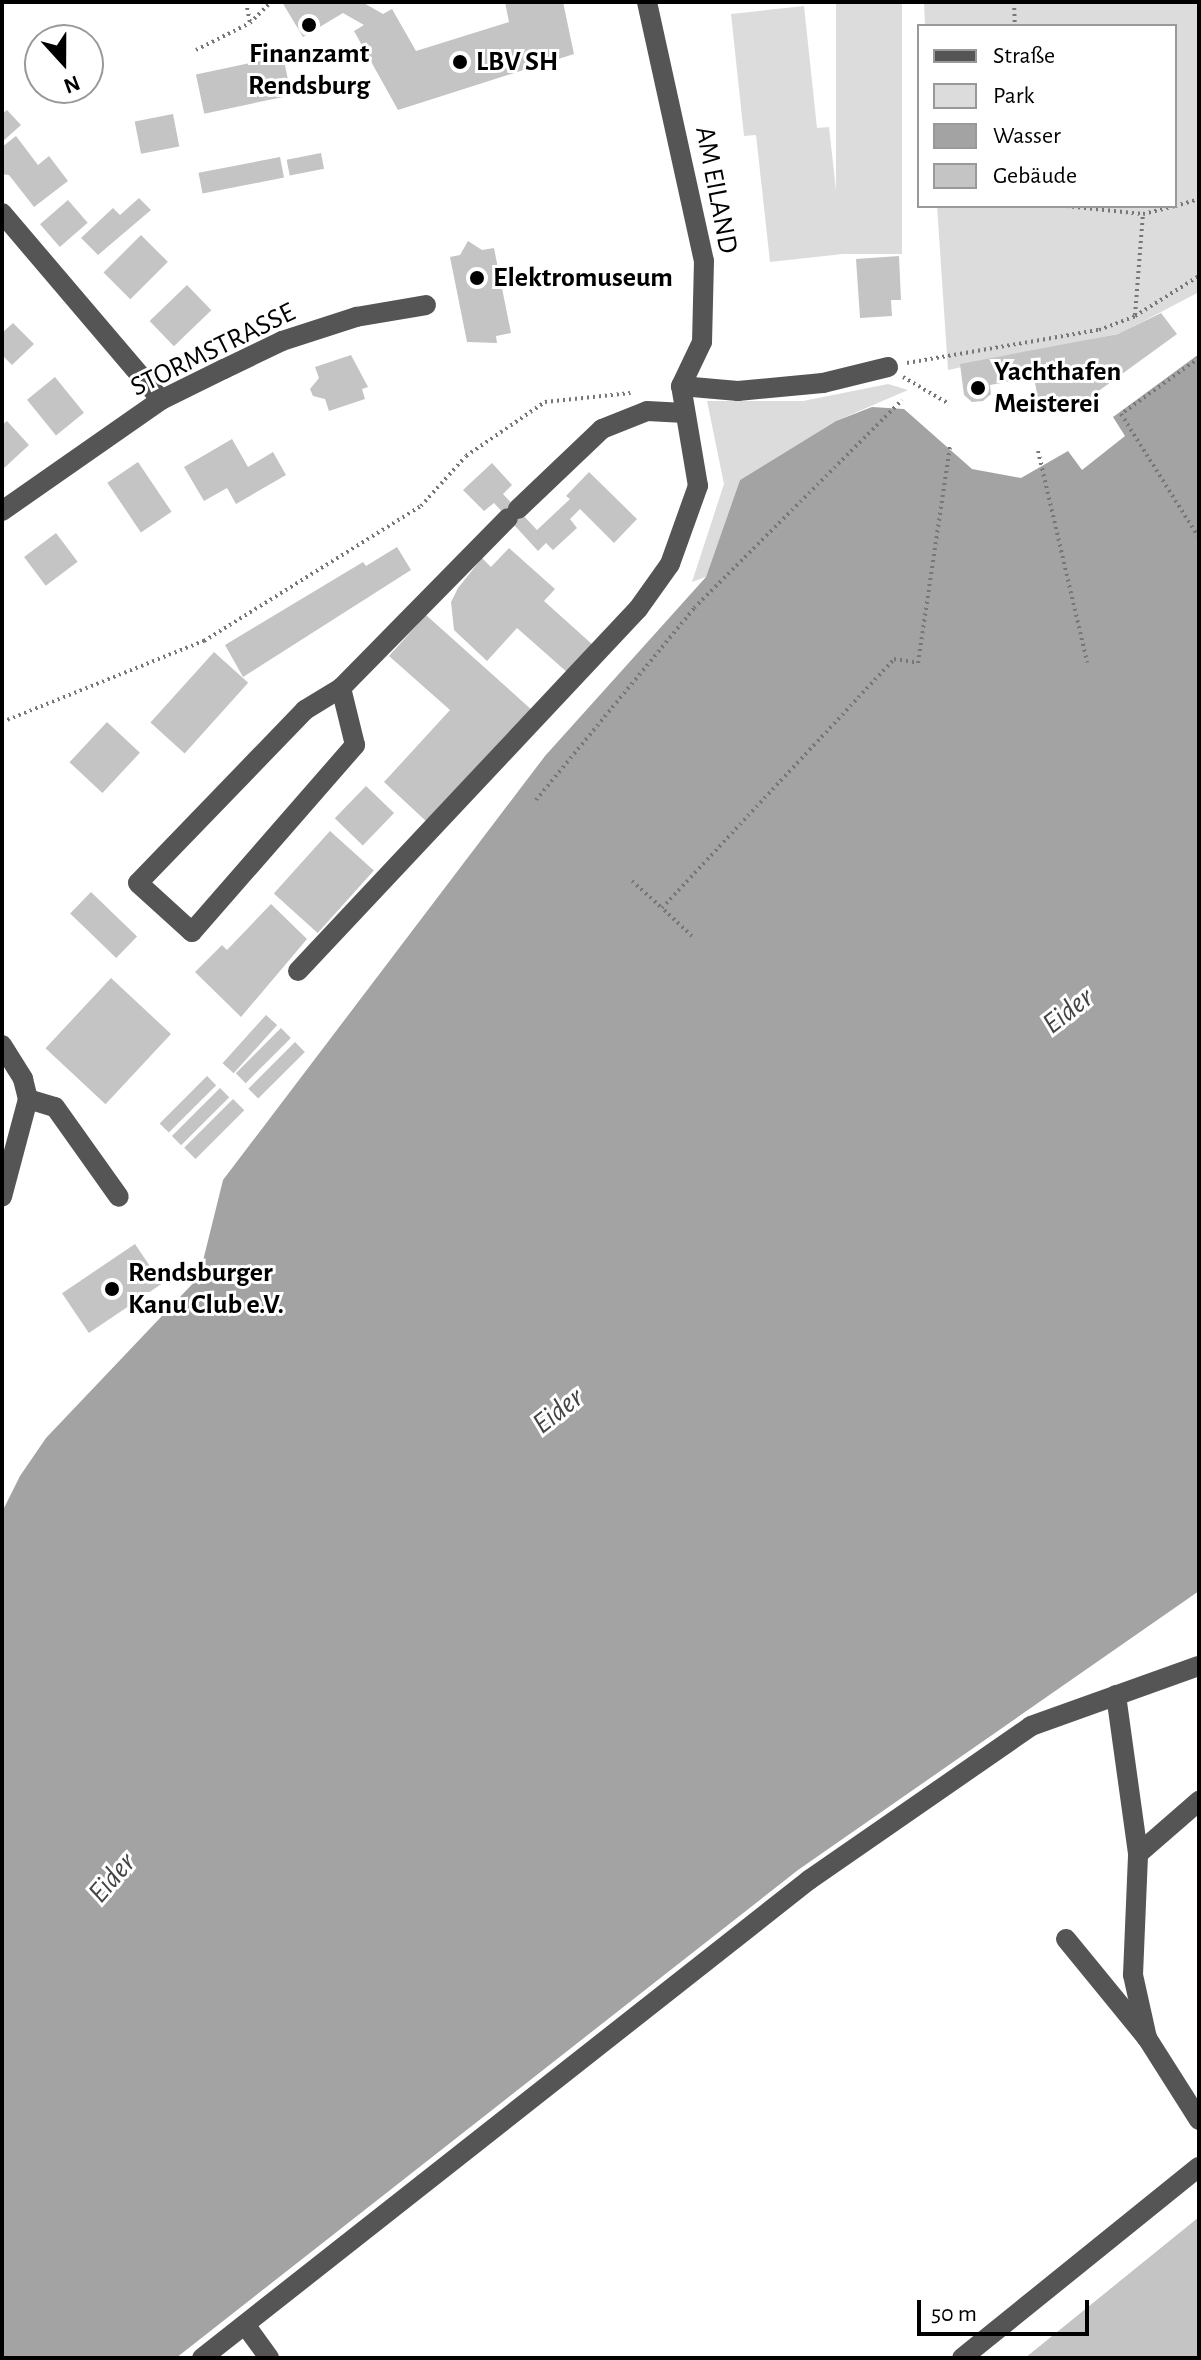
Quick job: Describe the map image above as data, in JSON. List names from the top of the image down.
{
  "streets": {
    "street": ["AM EILAND", "STORMSTRASSE"]
  },
  "water": ["Eider"],
  "places": [
    "Finanzamt Rendsburg",
    "LBV SH",
    "Elektromuseum",
    "Yachthafen Meisterei",
    "Rendsburger Kanu Club e.V."
  ],
  "legend": [
    "Straße",
    "Park",
    "Wasser",
    "Gebäude"
  ],
  "scale_bar": "50 m",
  "north": "bottom"
}
